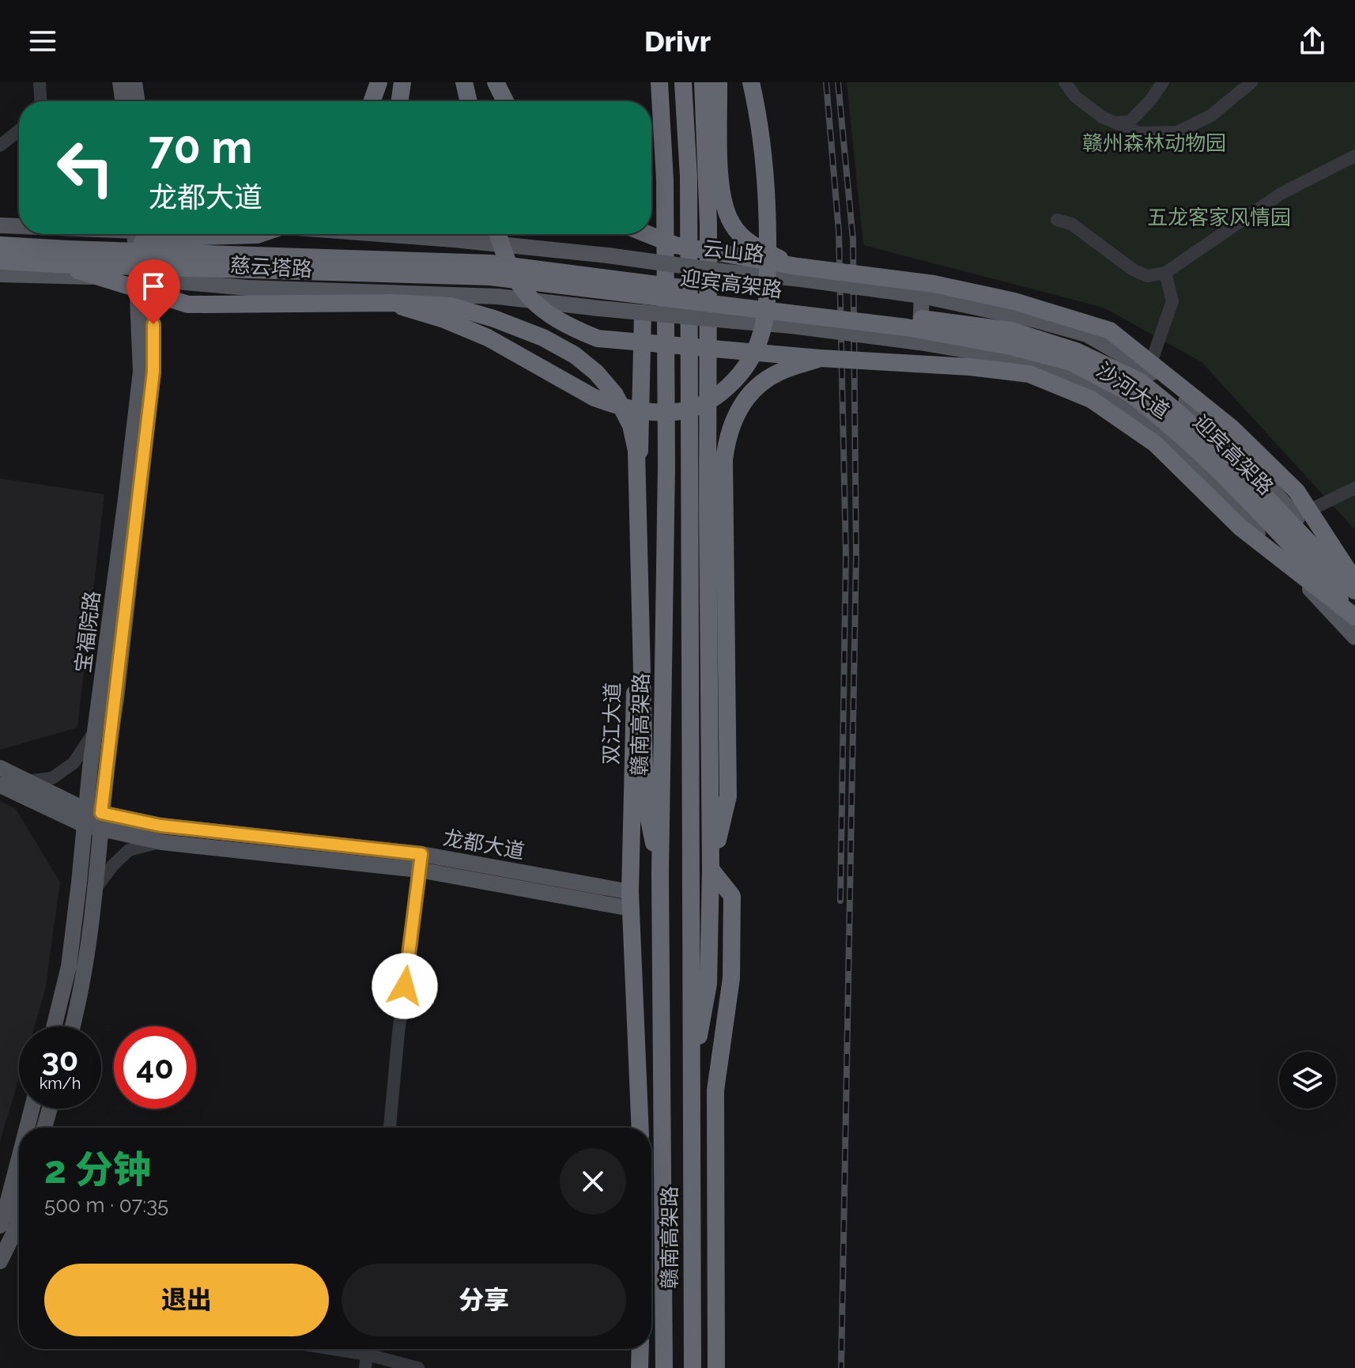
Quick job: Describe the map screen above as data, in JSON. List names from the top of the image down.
{
  "streets": {
    "highway": ["迎宾高架路", "双江大道", "赣南高架路"],
    "main road": [
      "云山路",
      "慈云塔路",
      "沙河大道",
      "宝福院路",
      "龙都大道"
    ]
  },
  "crossings": [
    ["云山路", "慈云塔路"],
    ["云山路", "沙河大道"],
    ["慈云塔路", "宝福院路"],
    ["沙河大道", "双江大道"],
    ["宝福院路", "龙都大道"],
    ["双江大道", "龙都大道"]
  ],
  "parks": ["赣州森林动物园", "五龙客家风情园"],
  "page": {
    "header": "Drivr",
    "turn": ["70 m", "龙都大道"],
    "speed": "30 km/h",
    "limit": "40",
    "heading": ["2 分钟", "500 m · 07:35"],
    "buttons": ["退出", "分享"]
  }
}
